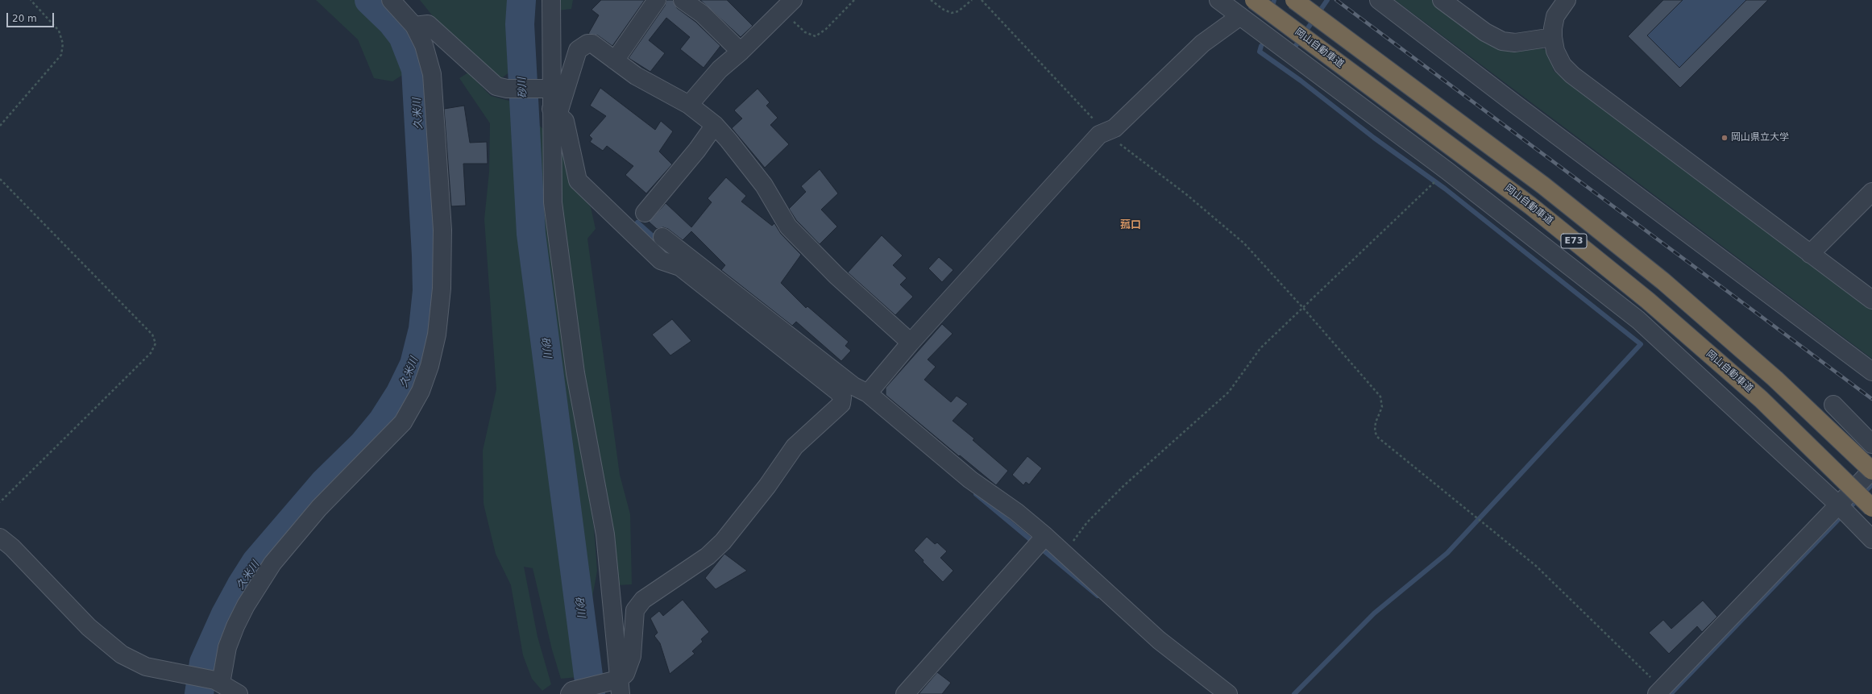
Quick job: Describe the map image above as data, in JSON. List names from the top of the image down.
{
  "streets": {
    "highway": ["岡山自動車道", "E73"]
  },
  "districts": ["菰口"],
  "water": ["砂川", "久米川"],
  "places": ["岡山県立大学"],
  "scale_bar": "20 m"
}
